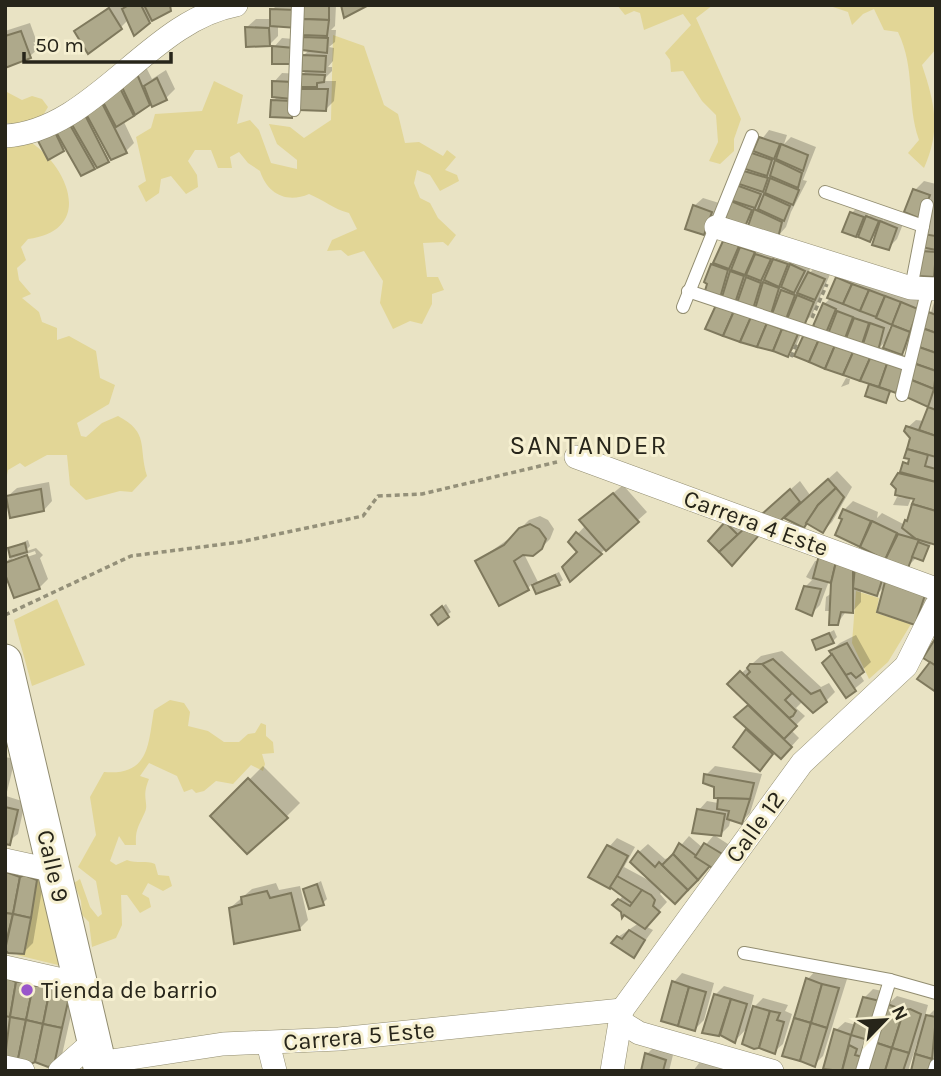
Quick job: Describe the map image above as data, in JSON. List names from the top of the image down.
{
  "streets": {
    "street": [
      "Carrera 4 Este",
      "Calle 12",
      "Calle 9",
      "Carrera 5 Este"
    ]
  },
  "crossings": [
    ["Calle 12", "Carrera 5 Este"],
    ["Calle 9", "Carrera 5 Este"]
  ],
  "districts": ["SANTANDER"],
  "places": ["Tienda de barrio"],
  "scale_bar": "50 m",
  "north": "top right"
}
